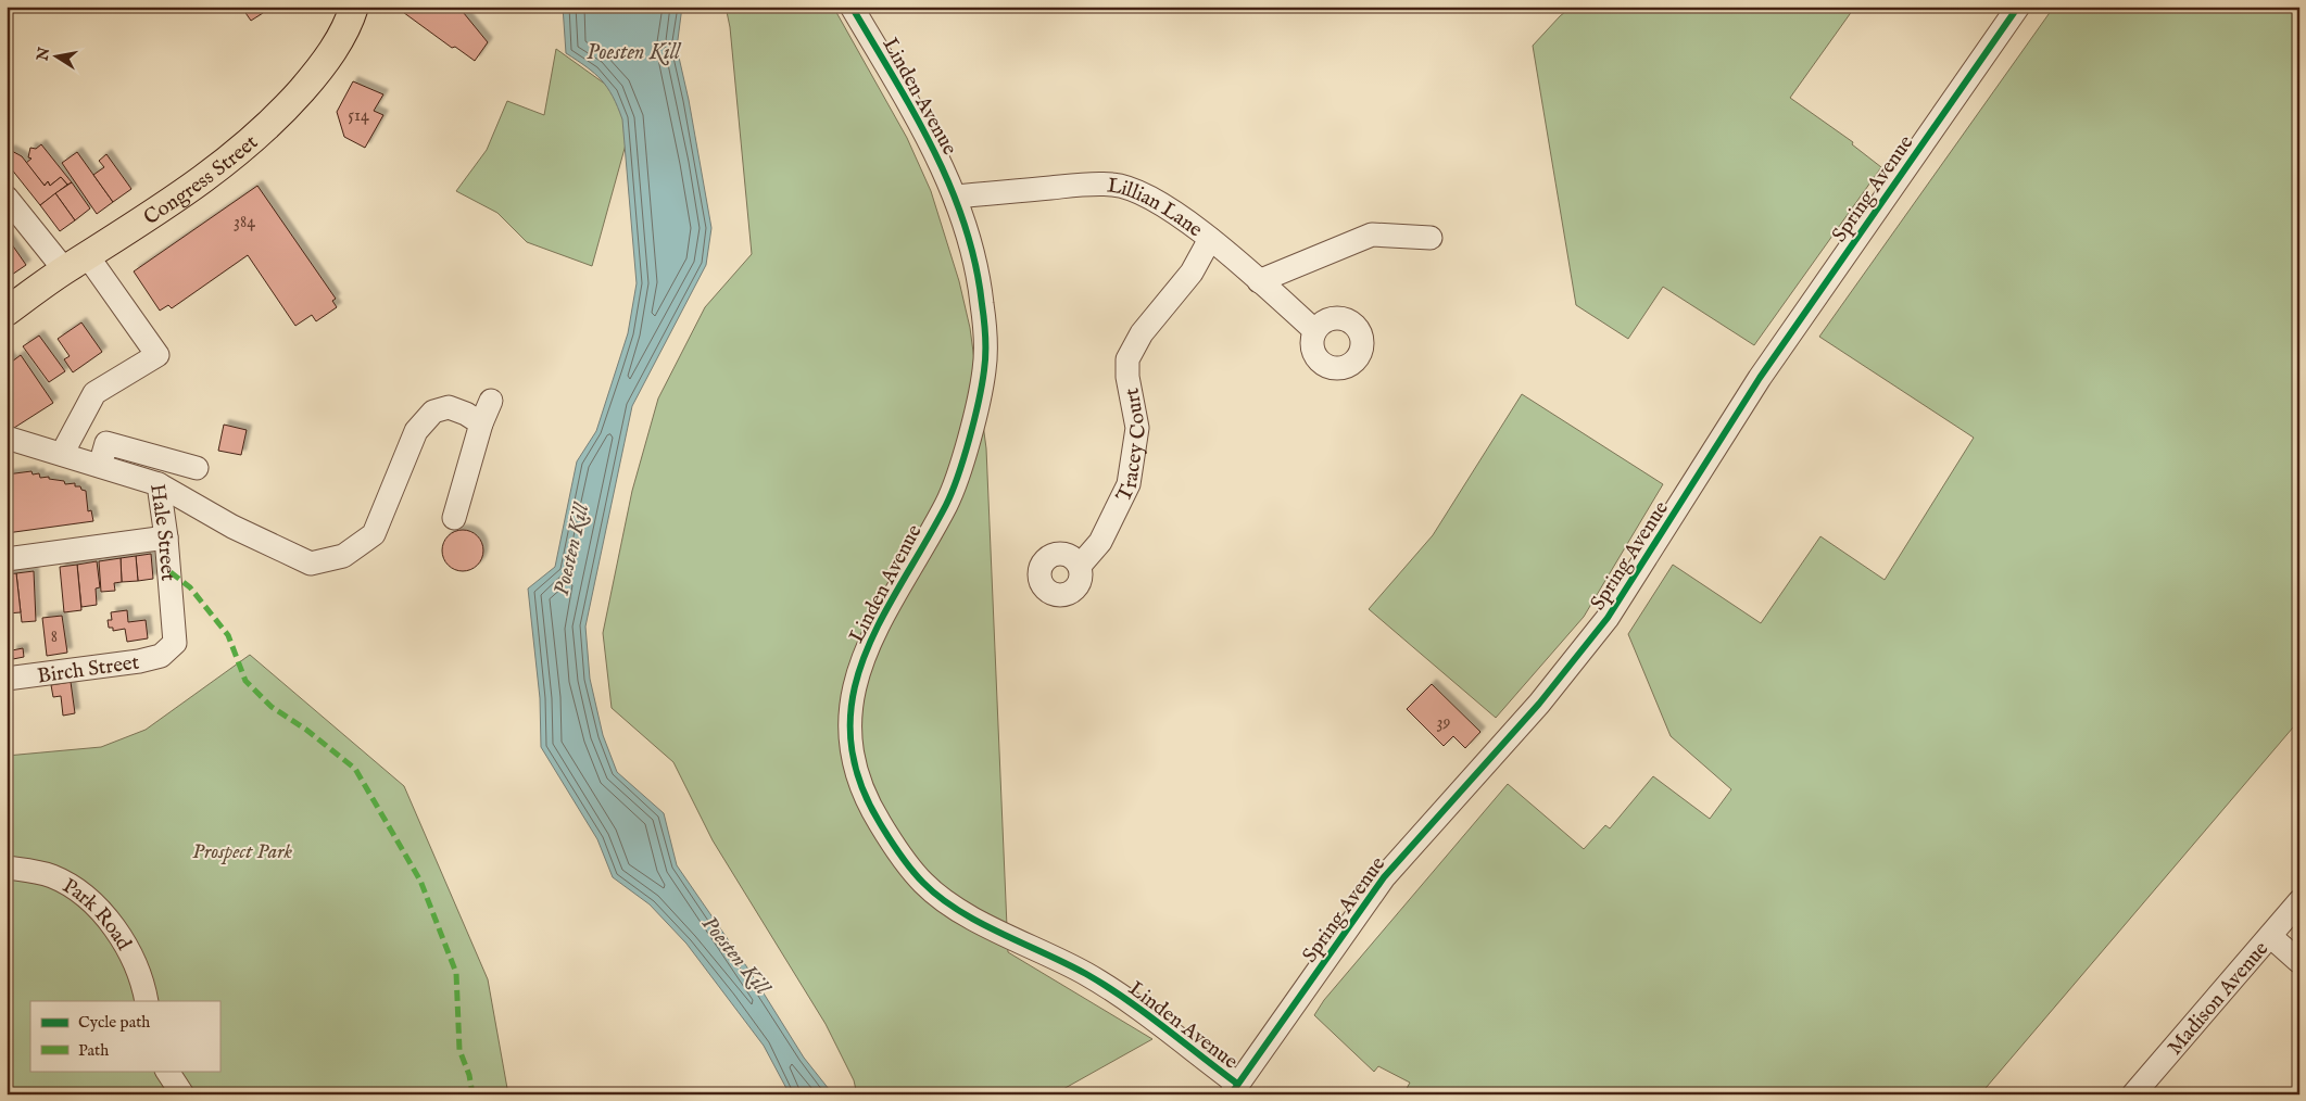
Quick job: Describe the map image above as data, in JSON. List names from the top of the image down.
{
  "streets": {
    "main road": ["Congress Street"],
    "street": [
      "Linden Avenue",
      "Spring Avenue",
      "Lillian Lane",
      "Tracey Court",
      "Hale Street",
      "Birch Street",
      "Park Road",
      "Madison Avenue"
    ]
  },
  "crossings": [
    ["Linden Avenue", "Spring Avenue"],
    ["Linden Avenue", "Lillian Lane"],
    ["Lillian Lane", "Tracey Court"],
    ["Hale Street", "Birch Street"]
  ],
  "water": ["Poesten Kill"],
  "parks": ["Prospect Park"],
  "house_numbers": [
    "514",
    "384",
    "8",
    "39"
  ],
  "legend": ["Cycle path", "Path"],
  "north": "left"
}
